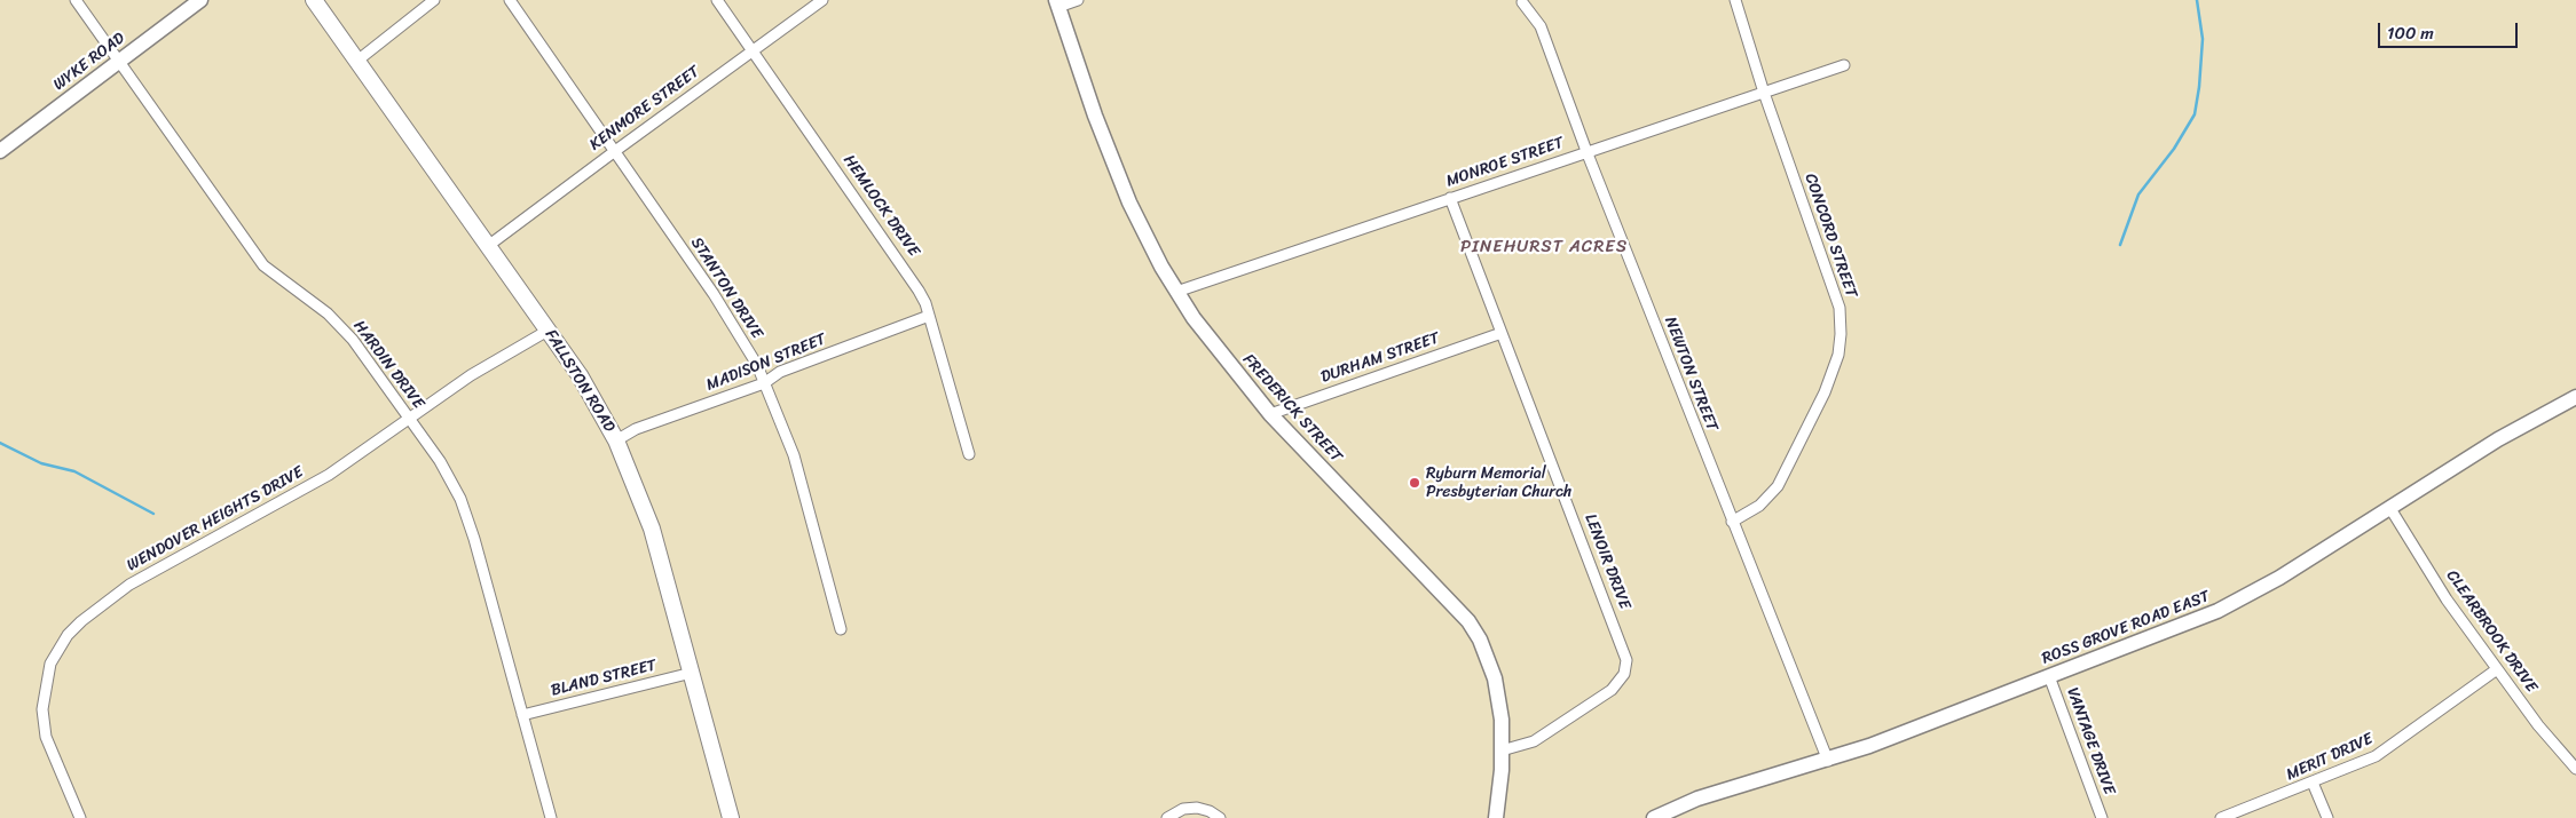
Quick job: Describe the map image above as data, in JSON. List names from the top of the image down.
{
  "streets": {
    "main road": ["FALLSTON ROAD"],
    "street": [
      "WYKE ROAD",
      "KENMORE STREET",
      "MONROE STREET",
      "HEMLOCK DRIVE",
      "CONCORD STREET",
      "STANTON DRIVE",
      "DURHAM STREET",
      "MADISON STREET",
      "HARDIN DRIVE",
      "NEWTON STREET",
      "FREDERICK STREET",
      "WENDOVER HEIGHTS DRIVE",
      "LENOIR DRIVE",
      "ROSS GROVE ROAD EAST",
      "CLEARBROOK DRIVE",
      "BLAND STREET",
      "VANTAGE DRIVE",
      "MERIT DRIVE"
    ]
  },
  "crossings": [
    ["WYKE ROAD", "HARDIN DRIVE"],
    ["KENMORE STREET", "HEMLOCK DRIVE"],
    ["KENMORE STREET", "STANTON DRIVE"],
    ["KENMORE STREET", "FALLSTON ROAD"],
    ["MONROE STREET", "CONCORD STREET"],
    ["MONROE STREET", "NEWTON STREET"],
    ["MONROE STREET", "FREDERICK STREET"],
    ["MONROE STREET", "LENOIR DRIVE"],
    ["HEMLOCK DRIVE", "MADISON STREET"],
    ["CONCORD STREET", "NEWTON STREET"],
    ["STANTON DRIVE", "MADISON STREET"],
    ["DURHAM STREET", "FREDERICK STREET"],
    ["DURHAM STREET", "LENOIR DRIVE"],
    ["MADISON STREET", "FALLSTON ROAD"],
    ["HARDIN DRIVE", "WENDOVER HEIGHTS DRIVE"],
    ["HARDIN DRIVE", "BLAND STREET"],
    ["NEWTON STREET", "ROSS GROVE ROAD EAST"],
    ["FALLSTON ROAD", "WENDOVER HEIGHTS DRIVE"],
    ["FALLSTON ROAD", "BLAND STREET"],
    ["FREDERICK STREET", "LENOIR DRIVE"],
    ["ROSS GROVE ROAD EAST", "CLEARBROOK DRIVE"],
    ["ROSS GROVE ROAD EAST", "VANTAGE DRIVE"],
    ["CLEARBROOK DRIVE", "MERIT DRIVE"]
  ],
  "districts": ["PINEHURST ACRES"],
  "places": ["Ryburn Memorial Presbyterian Church"],
  "scale_bar": "100 m"
}
